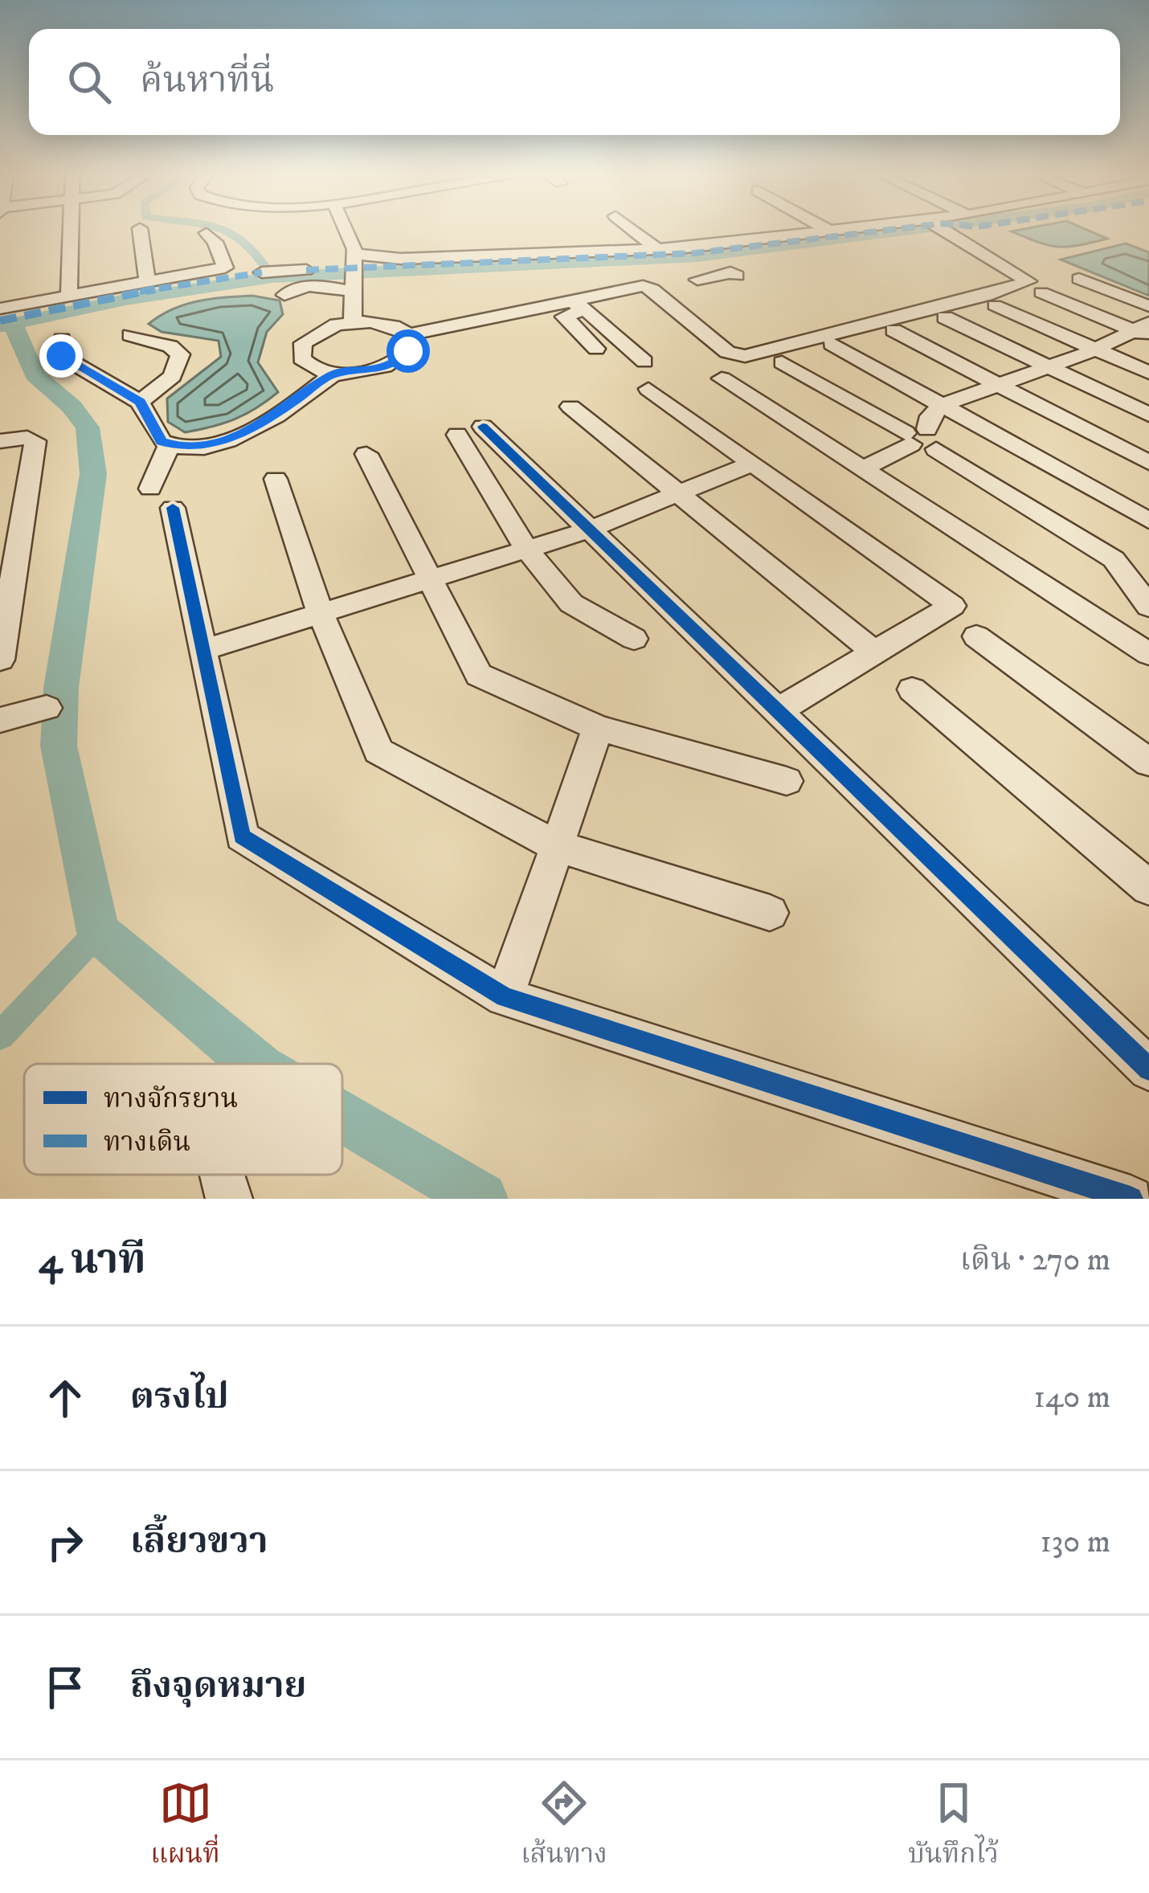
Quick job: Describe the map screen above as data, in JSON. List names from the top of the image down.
{
  "legend": ["ทางจักรยาน", "ทางเดิน"],
  "page": {
    "search": "ค้นหาที่นี่",
    "heading": ["4 นาที", "เดิน · 270 m"],
    "list": [
      ["ตรงไป", "140 m"],
      ["เลี้ยวขวา", "130 m"],
      "ถึงจุดหมาย"
    ],
    "nav": ["แผนที่", "เส้นทาง", "บันทึกไว้"]
  }
}
